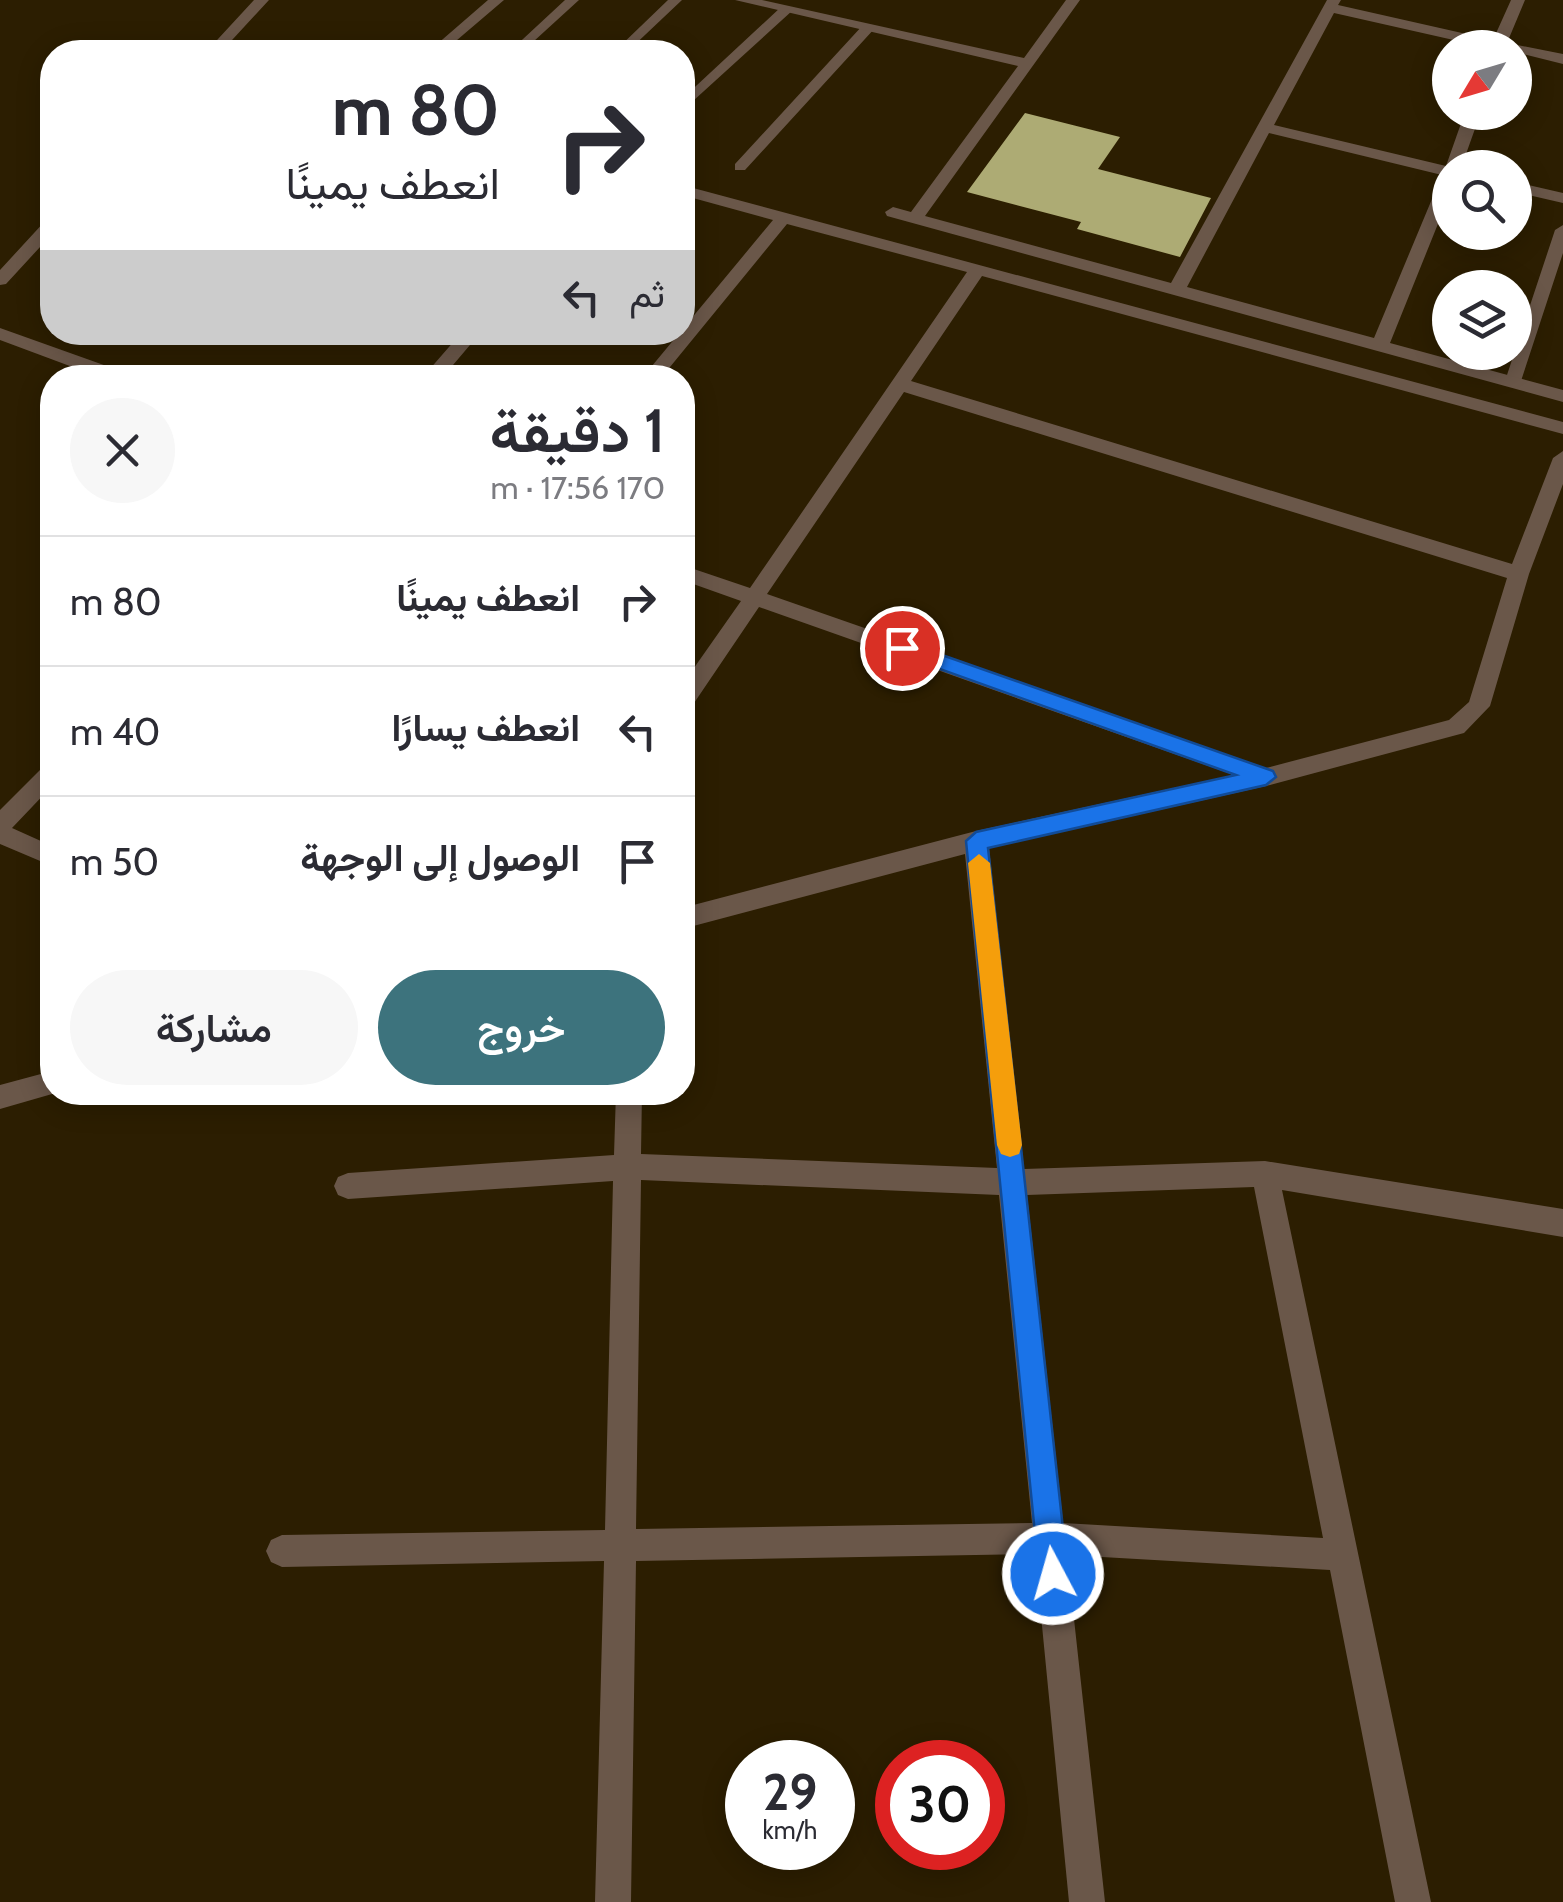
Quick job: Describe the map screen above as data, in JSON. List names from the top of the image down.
{
  "north": "bottom left",
  "page": {
    "turn": ["80 m", "انعطف يمينًا"],
    "then": "ثم",
    "heading": ["1 دقيقة", "170 m · 17:56"],
    "list": [
      {
        "name": "انعطف يمينًا",
        "value": "80 m"
      },
      {
        "name": "انعطف يسارًا",
        "value": "40 m"
      },
      {
        "name": "الوصول إلى الوجهة",
        "value": "50 m"
      }
    ],
    "buttons": ["خروج", "مشاركة"],
    "speed": "29 km/h",
    "limit": "30"
  }
}
